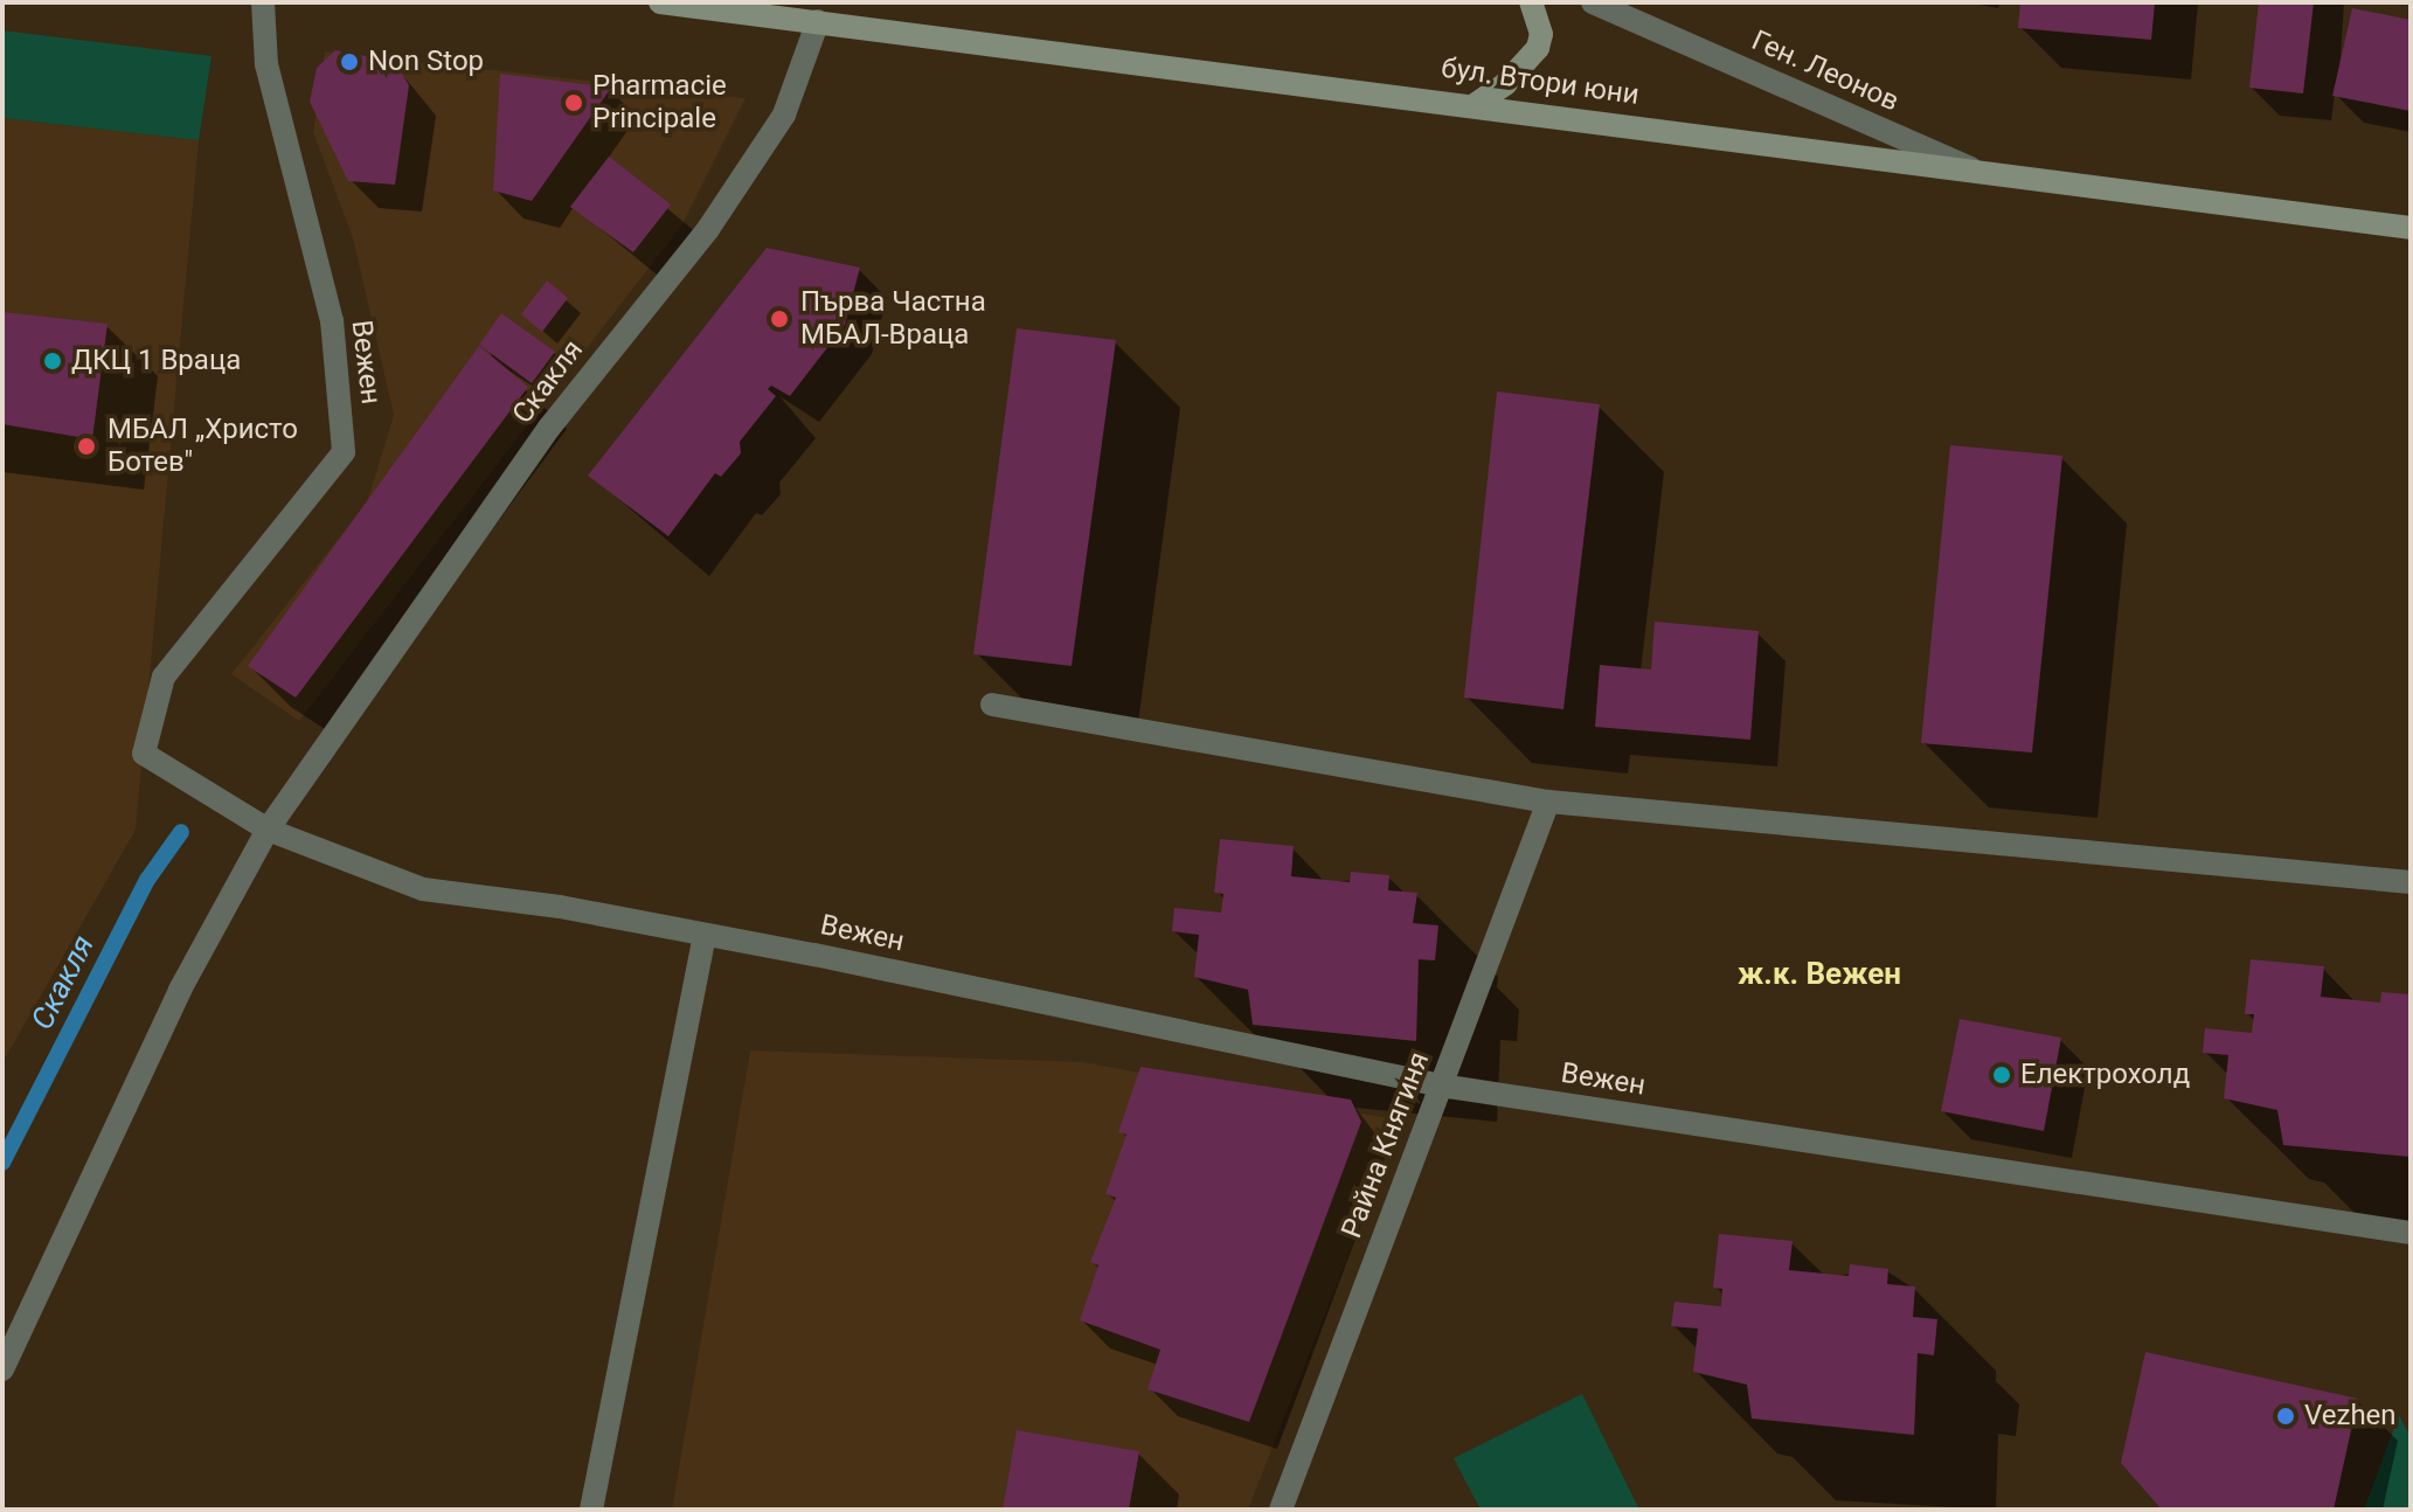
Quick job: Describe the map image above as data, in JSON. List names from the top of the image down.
{
  "streets": {
    "street": [
      "Ген. Леонов",
      "бул. Втори юни",
      "Вежен",
      "Скакля",
      "Райна Княгиня"
    ]
  },
  "crossings": [
    ["Ген. Леонов", "бул. Втори юни"],
    ["бул. Втори юни", "Скакля"],
    ["Вежен", "Скакля"],
    ["Вежен", "Райна Княгиня"]
  ],
  "districts": ["ж.к. Вежен"],
  "water": ["Скакля"],
  "places": [
    "Non Stop",
    "Pharmacie Principale",
    "Първа Частна МБАЛ-Враца",
    "ДКЦ 1 Враца",
    "МБАЛ „Христо Ботев\"",
    "Електрохолд",
    "Vezhen"
  ]
}
